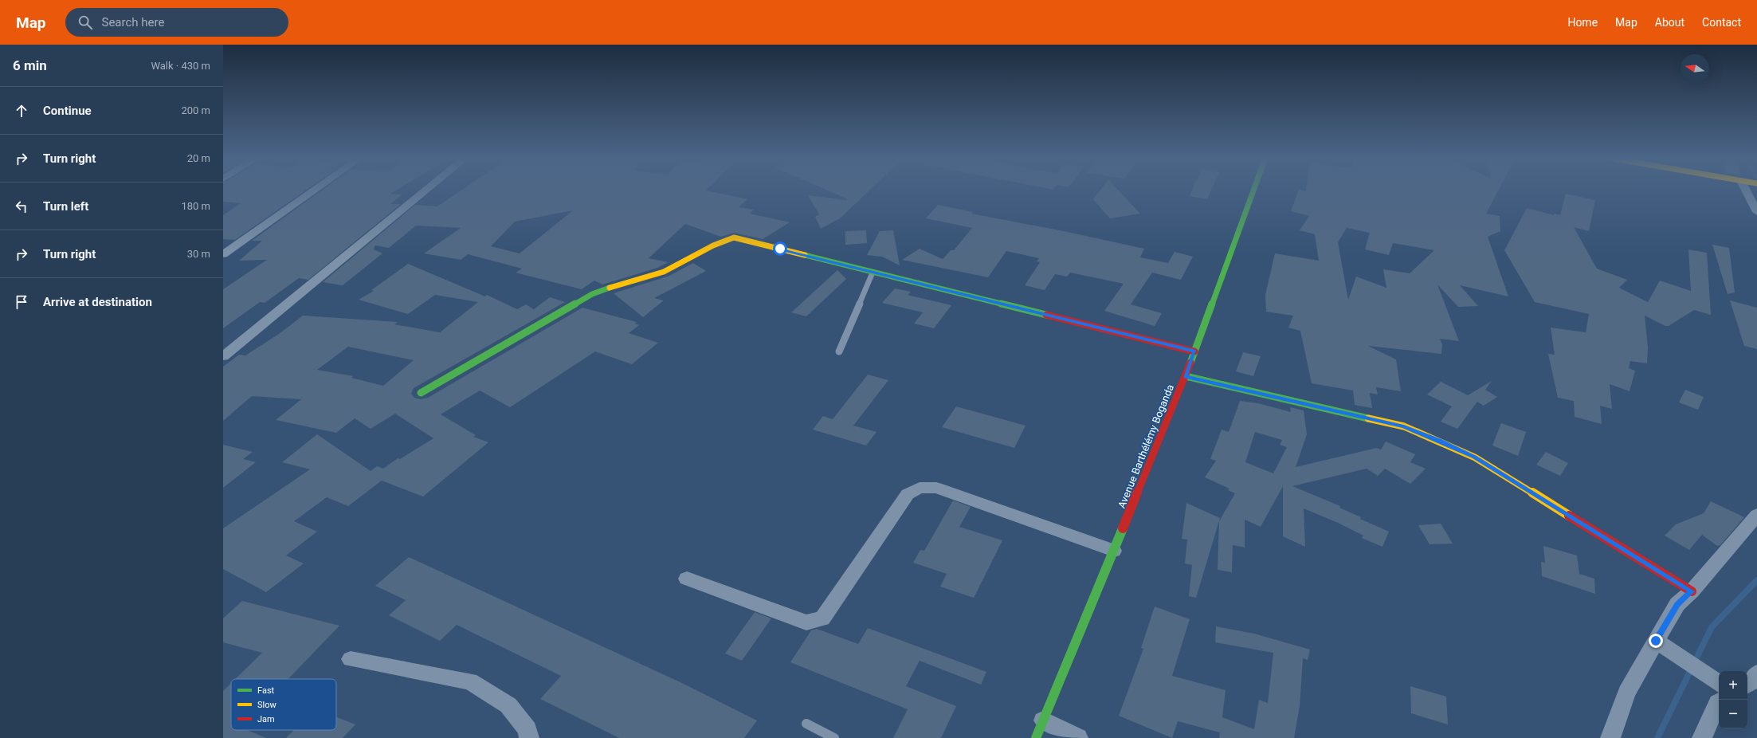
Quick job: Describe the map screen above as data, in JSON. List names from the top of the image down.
{
  "streets": {
    "street": ["Avenue Barthélémy Boganda"]
  },
  "legend": ["Fast", "Slow", "Jam"],
  "north": "left",
  "page": {
    "header": "Map",
    "search": "Search here",
    "nav": [
      "Home",
      "Map",
      "About",
      "Contact"
    ],
    "heading": ["6 min", "Walk · 430 m"],
    "list": [
      ["Continue", "200 m"],
      ["Turn right", "20 m"],
      ["Turn left", "180 m"],
      ["Turn right", "30 m"],
      "Arrive at destination"
    ],
    "map_buttons": ["+", "−"]
  }
}
